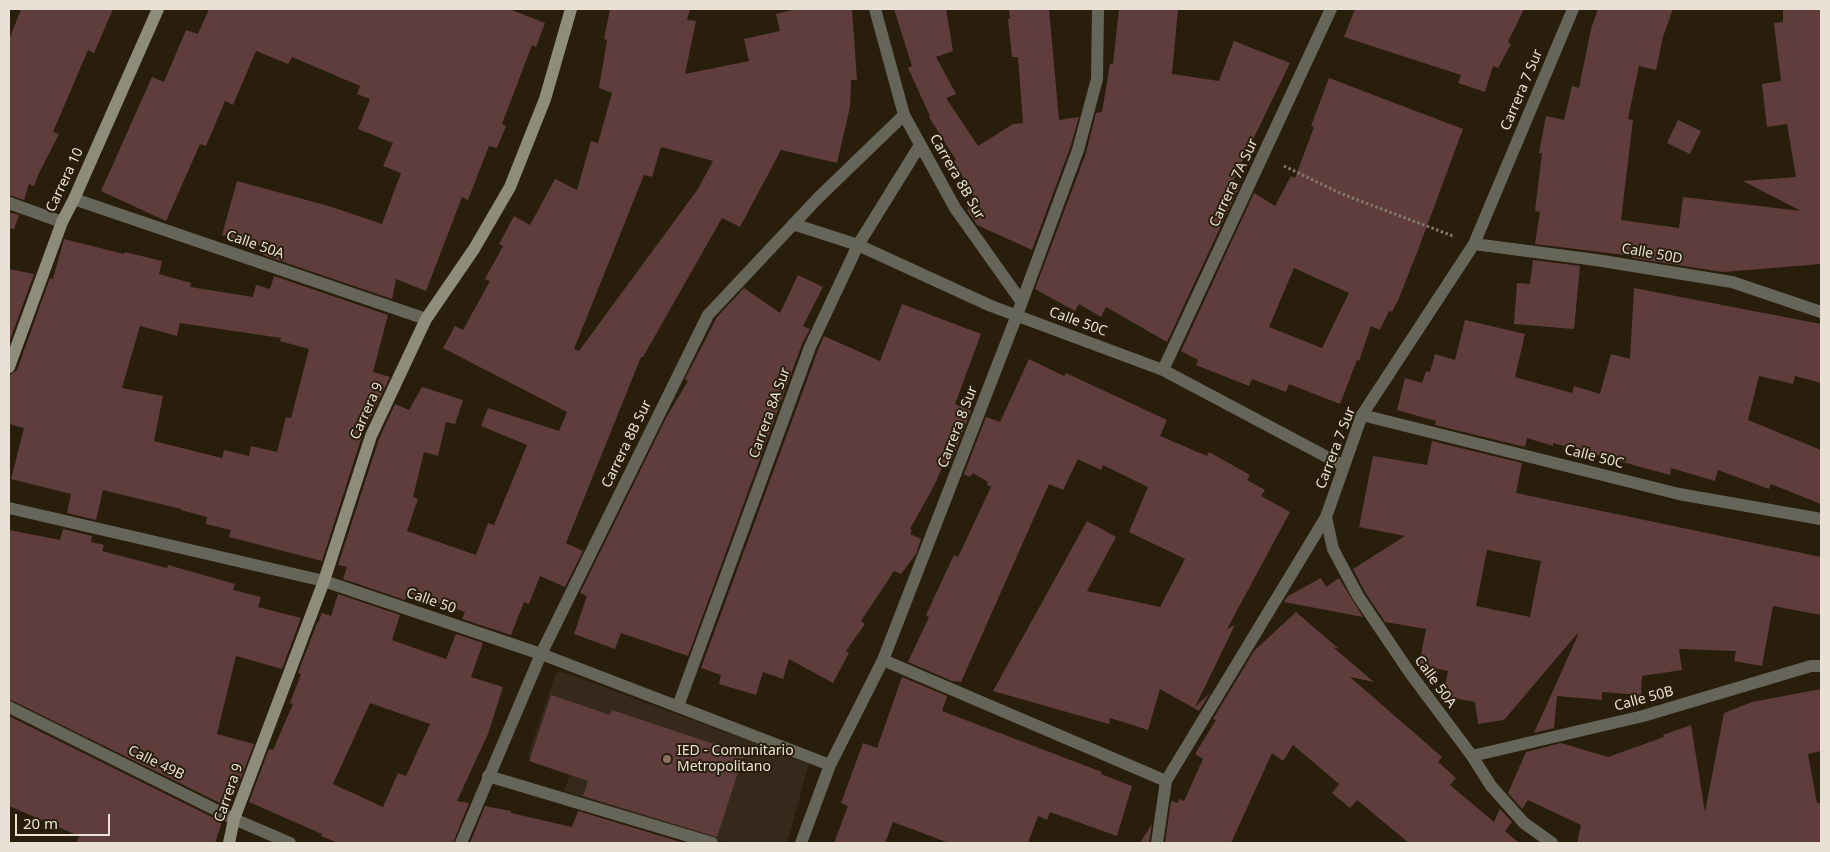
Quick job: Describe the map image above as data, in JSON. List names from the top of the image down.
{
  "streets": {
    "street": [
      "Carrera 7 Sur",
      "Carrera 8B Sur",
      "Carrera 10",
      "Carrera 7A Sur",
      "Calle 50A",
      "Calle 50D",
      "Calle 50C",
      "Carrera 9",
      "Carrera 8A Sur",
      "Carrera 8 Sur",
      "Calle 50",
      "Calle 50B",
      "Calle 49B"
    ]
  },
  "crossings": [
    ["Carrera 7 Sur", "Calle 50A"],
    ["Carrera 7 Sur", "Calle 50D"],
    ["Carrera 7 Sur", "Calle 50C"],
    ["Carrera 8B Sur", "Calle 50C"],
    ["Carrera 8B Sur", "Carrera 8A Sur"],
    ["Carrera 8B Sur", "Carrera 8 Sur"],
    ["Carrera 8B Sur", "Calle 50"],
    ["Carrera 10", "Calle 50A"],
    ["Carrera 7A Sur", "Calle 50C"],
    ["Calle 50A", "Carrera 9"],
    ["Calle 50A", "Calle 50B"],
    ["Calle 50C", "Carrera 8A Sur"],
    ["Calle 50C", "Carrera 8 Sur"],
    ["Carrera 9", "Calle 50"],
    ["Carrera 9", "Calle 49B"],
    ["Carrera 8A Sur", "Calle 50"],
    ["Carrera 8 Sur", "Calle 50"]
  ],
  "places": ["IED - Comunitario Metropolitano"],
  "scale_bar": "20 m"
}
